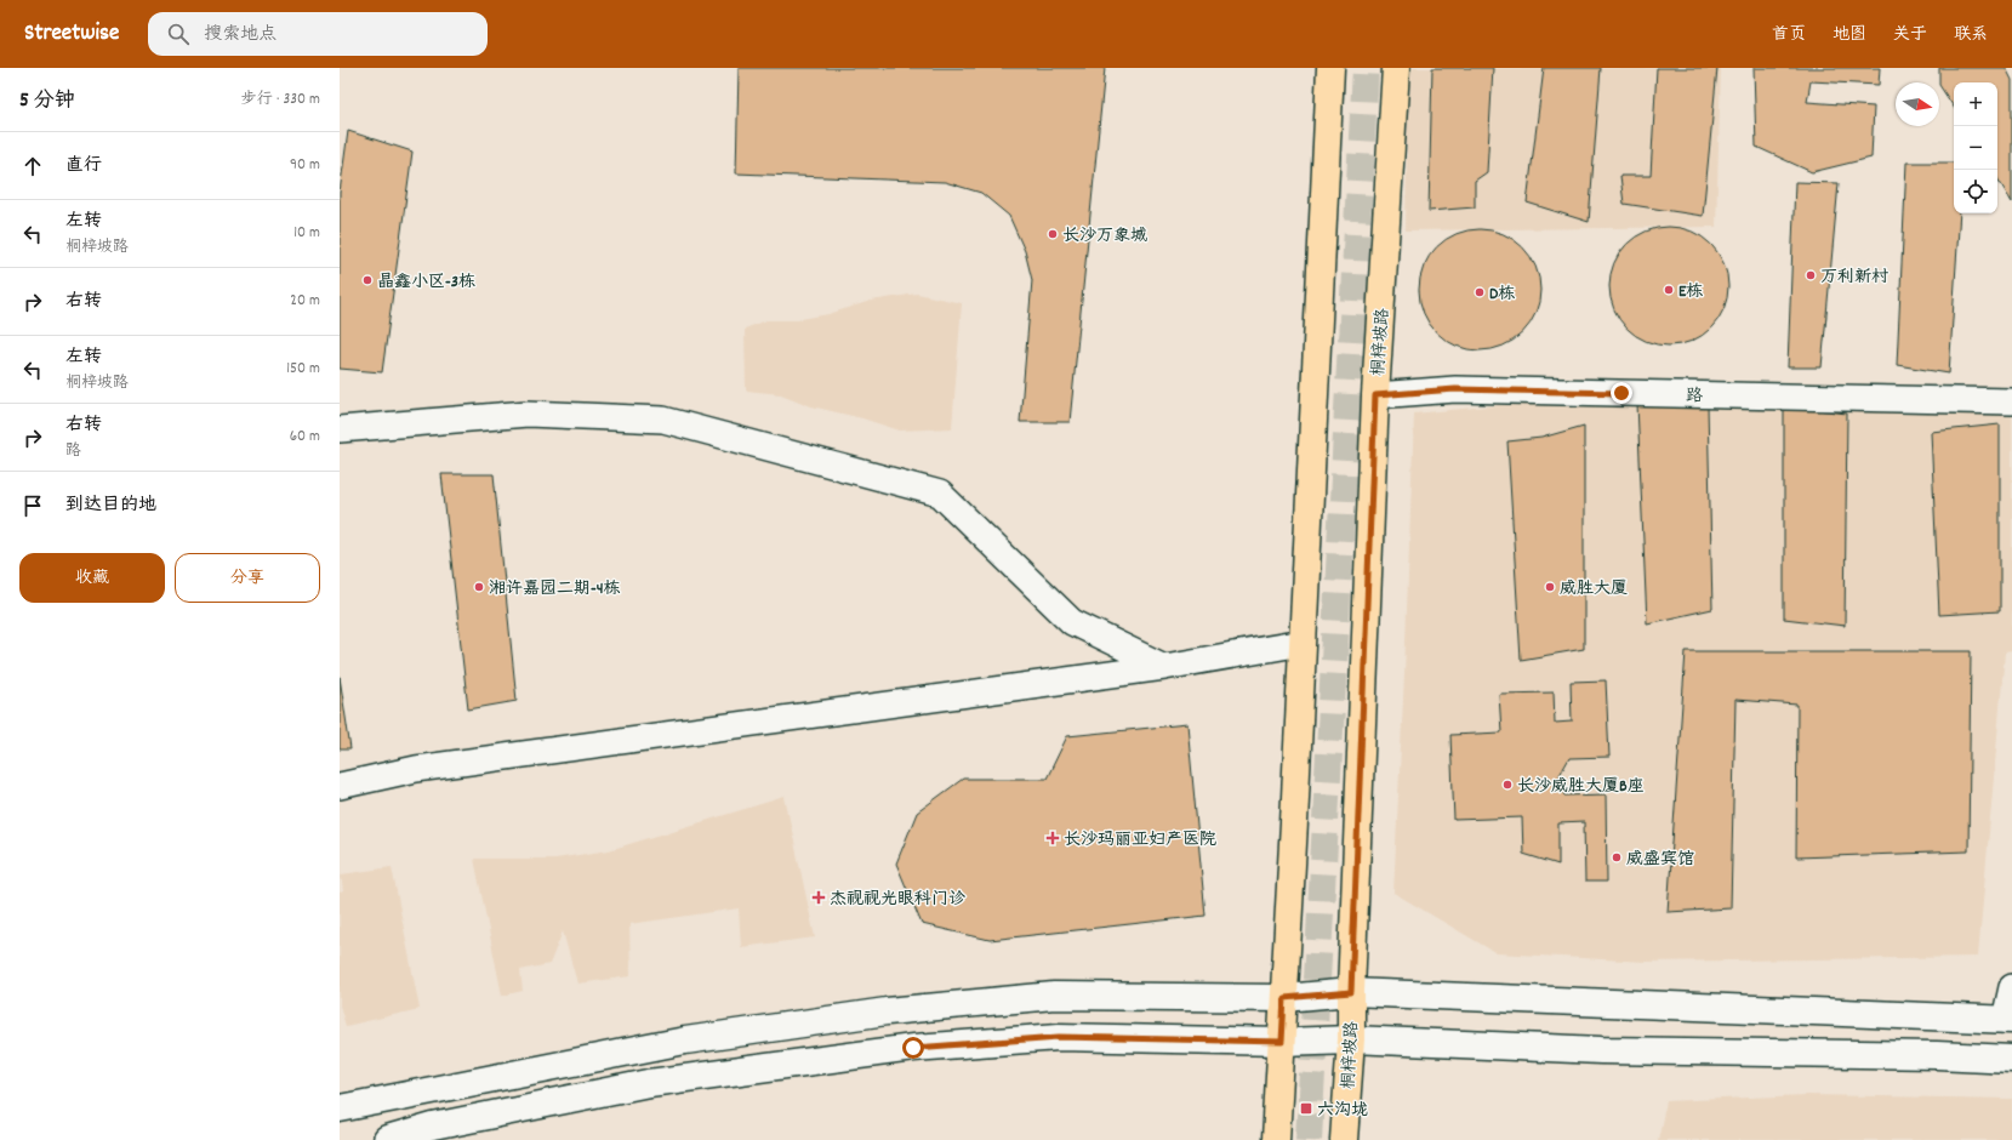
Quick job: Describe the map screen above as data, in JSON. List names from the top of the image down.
{
  "streets": {
    "main road": ["桐梓坡路"],
    "street": ["路"]
  },
  "crossings": [
    ["桐梓坡路", "路"]
  ],
  "places": {
    "other": [
      "长沙万象城",
      "万利新村",
      "晶鑫小区-3栋",
      "E栋",
      "D栋",
      "湘许嘉园二期-4栋",
      "威胜大厦",
      "长沙威胜大厦B座",
      "威盛宾馆"
    ],
    "health": ["长沙玛丽亚妇产医院", "杰视视光眼科门诊"],
    "transit": ["六沟垅"]
  },
  "north": "right",
  "page": {
    "header": "Streetwise",
    "search": "搜索地点",
    "nav": [
      "首页",
      "地图",
      "关于",
      "联系"
    ],
    "heading": ["5 分钟", "步行 · 330 m"],
    "map_buttons": ["+", "−"],
    "list": [
      ["直行", "90 m"],
      ["左转", "桐梓坡路", "10 m"],
      ["右转", "20 m"],
      ["左转", "桐梓坡路", "150 m"],
      ["右转", "路", "60 m"],
      "到达目的地"
    ],
    "buttons": ["收藏", "分享"]
  }
}
